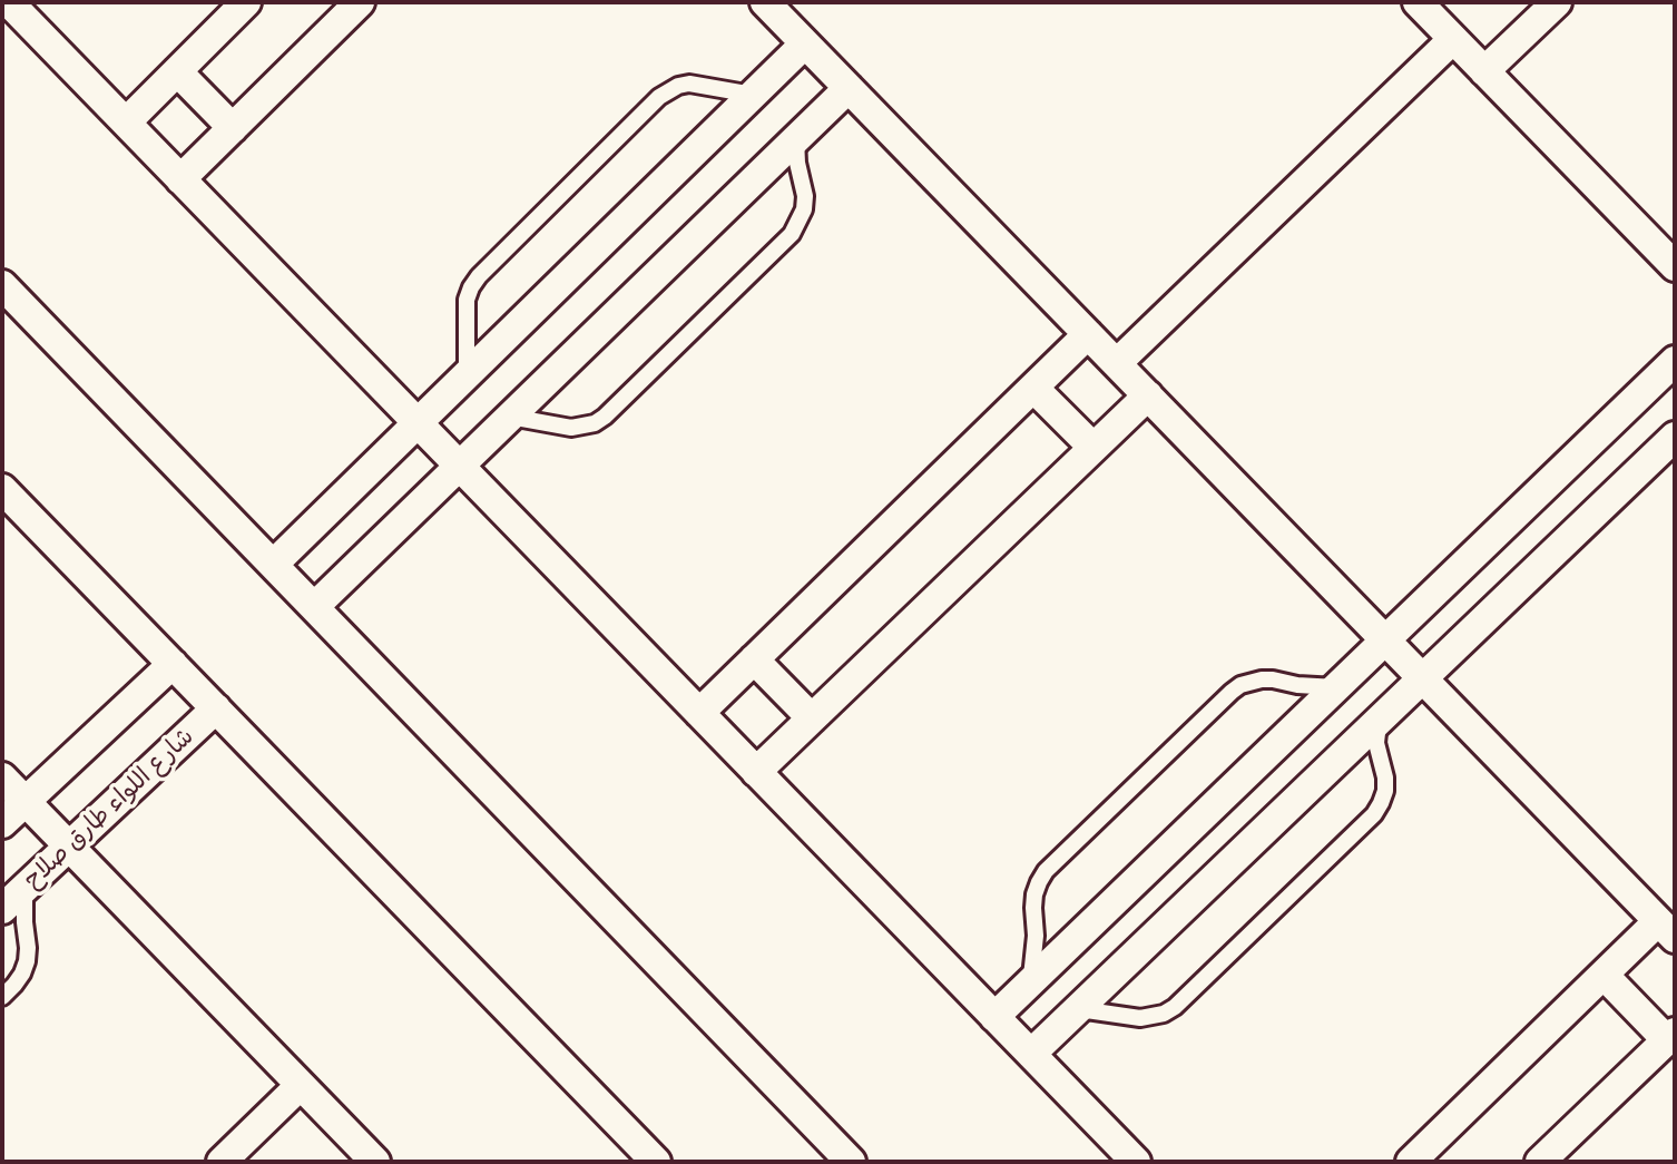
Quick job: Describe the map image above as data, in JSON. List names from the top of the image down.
{
  "streets": {
    "street": ["شارع اللواء طارق صلاح"]
  }
}
